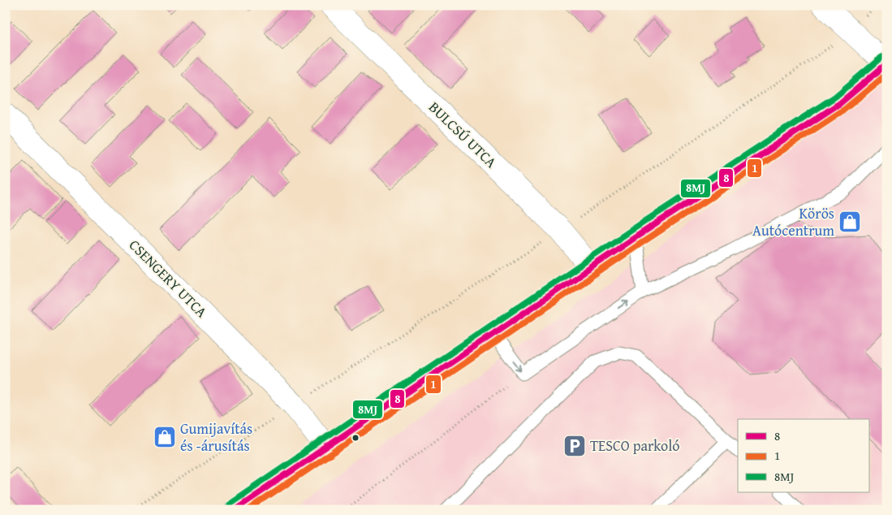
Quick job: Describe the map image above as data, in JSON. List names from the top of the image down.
{
  "streets": {
    "street": ["BULCSÚ UTCA", "CSENGERY UTCA"]
  },
  "places": {
    "shop": ["Körös Autócentrum", "Gumijavítás és -árusítás"],
    "parking": ["TESCO parkoló"]
  },
  "lines": ["transit line 8MJ", "transit line 8", "transit line 1"],
  "legend": ["8", "1", "8MJ"]
}
